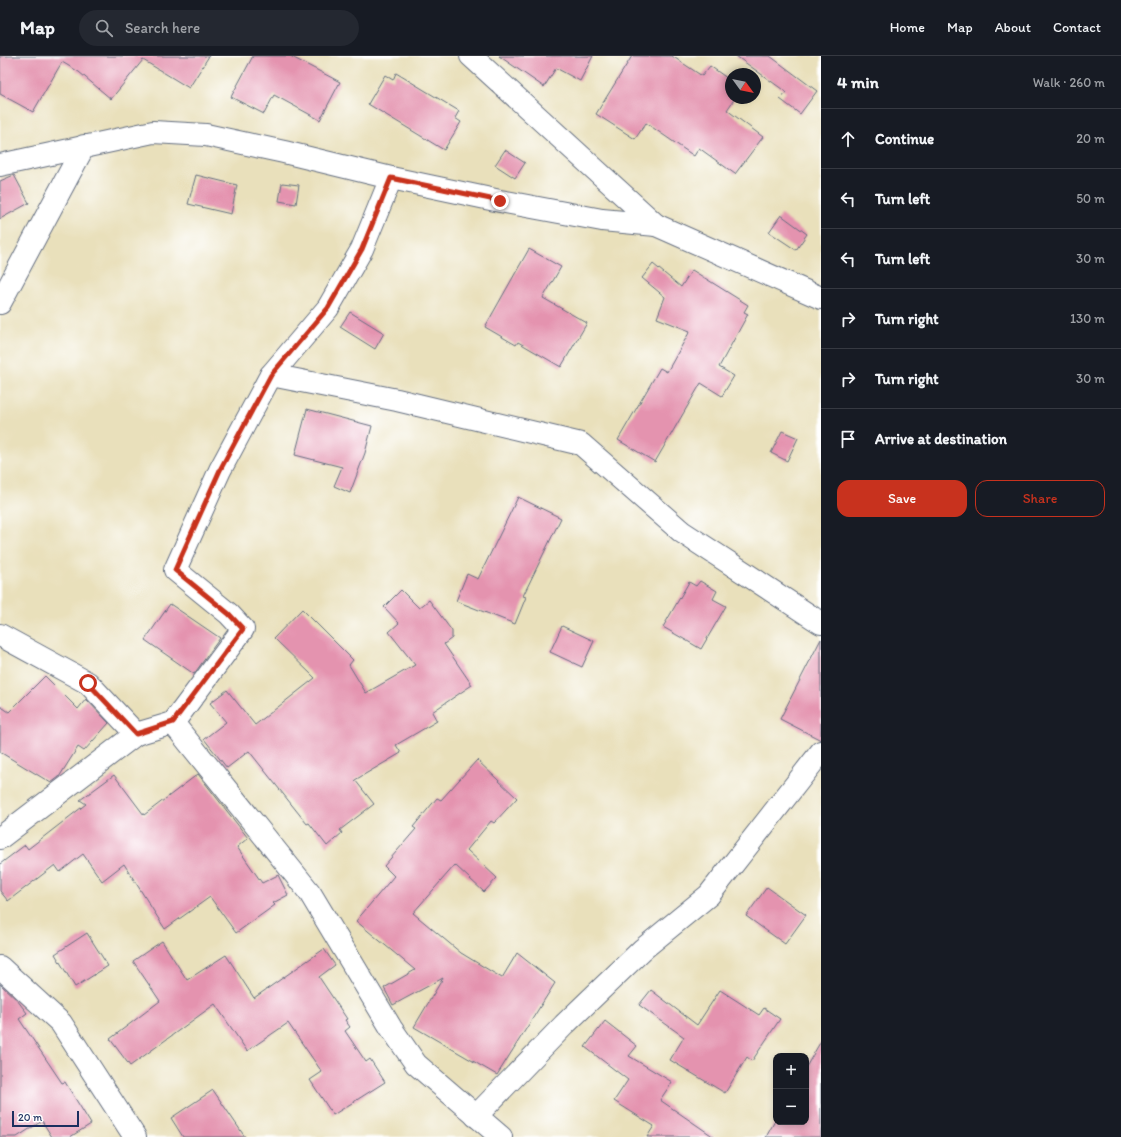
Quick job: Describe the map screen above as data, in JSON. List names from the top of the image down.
{
  "scale_bar": "20 m",
  "north": "bottom right",
  "page": {
    "header": "Map",
    "search": "Search here",
    "nav": [
      "Home",
      "Map",
      "About",
      "Contact"
    ],
    "heading": ["4 min", "Walk · 260 m"],
    "list": [
      ["Continue", "20 m"],
      ["Turn left", "50 m"],
      ["Turn left", "30 m"],
      ["Turn right", "130 m"],
      ["Turn right", "30 m"],
      "Arrive at destination"
    ],
    "buttons": ["Save", "Share"],
    "map_buttons": ["+", "−"],
    "scale": "20 m"
  }
}
